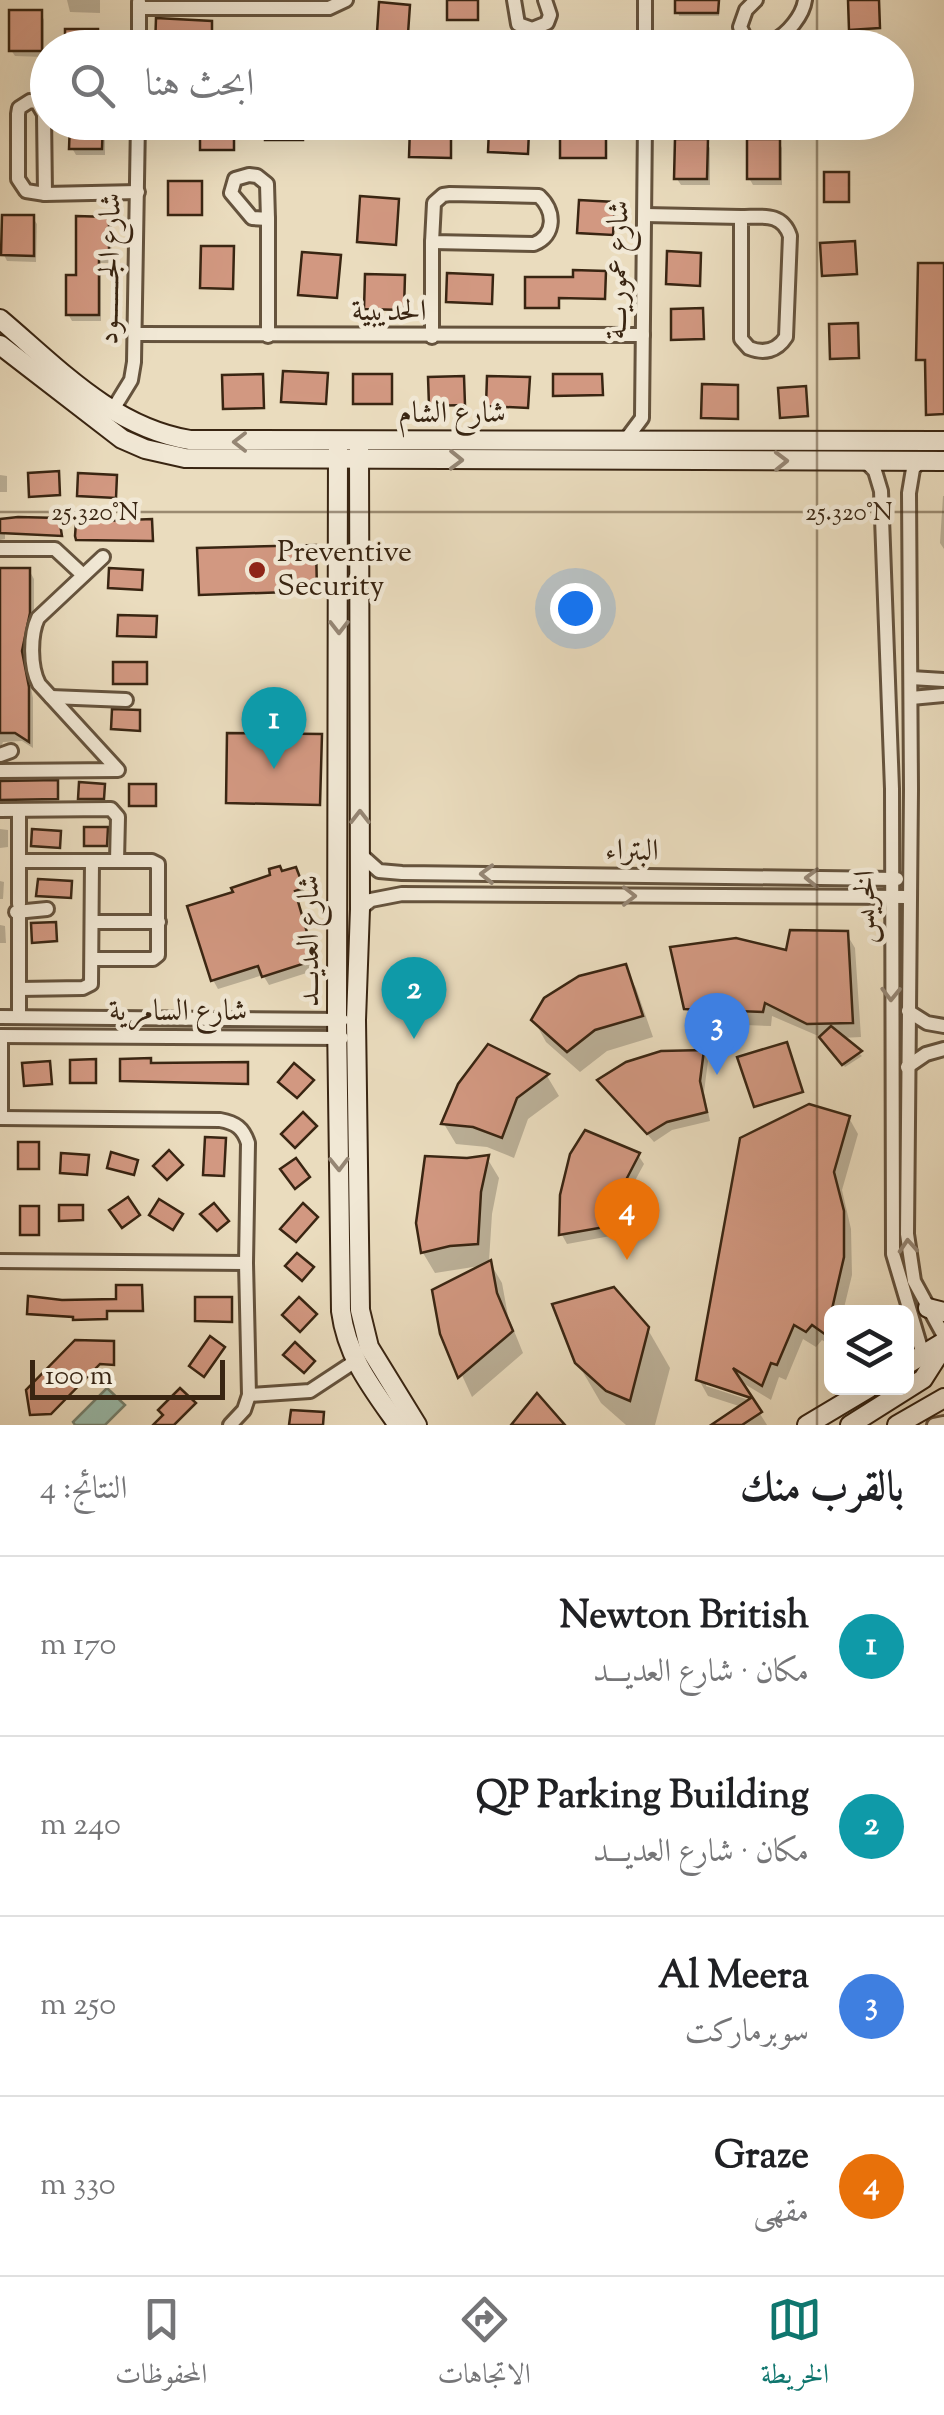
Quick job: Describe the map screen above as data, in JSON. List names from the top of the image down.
{
  "streets": {
    "street": [
      "شارع الجــــــــود",
      "شارع عموريـــة",
      "الحديبية",
      "شارع الشام",
      "البتراء",
      "الخريس",
      "شارع العديـــد",
      "شارع السامرية"
    ]
  },
  "crossings": [
    ["شارع الجــــــــود", "الحديبية"],
    ["شارع الجــــــــود", "شارع الشام"],
    ["شارع عموريـــة", "الحديبية"],
    ["شارع الشام", "الخريس"],
    ["شارع الشام", "شارع العديـــد"],
    ["البتراء", "الخريس"],
    ["البتراء", "شارع العديـــد"],
    ["شارع العديـــد", "شارع السامرية"]
  ],
  "places": ["Preventive Security"],
  "scale_bar": "100 m",
  "page": {
    "search": "ابحث هنا",
    "pins": [
      "1",
      "2",
      "3",
      "4"
    ],
    "scale": "100 m",
    "heading": ["بالقرب منك", "النتائج: 4"],
    "list": [
      {
        "mark": "1",
        "name": "Newton British",
        "note": "مكان · شارع العديـــد",
        "value": "170 m"
      },
      {
        "mark": "2",
        "name": "QP Parking Building",
        "note": "مكان · شارع العديـــد",
        "value": "240 m"
      },
      {
        "mark": "3",
        "name": "Al Meera",
        "note": "سوبرماركت",
        "value": "250 m"
      },
      {
        "mark": "4",
        "name": "Graze",
        "note": "مقهى",
        "value": "330 m"
      }
    ],
    "nav": ["الخريطة", "الاتجاهات", "المحفوظات"]
  },
  "coordinates": ["25.320°N"]
}
